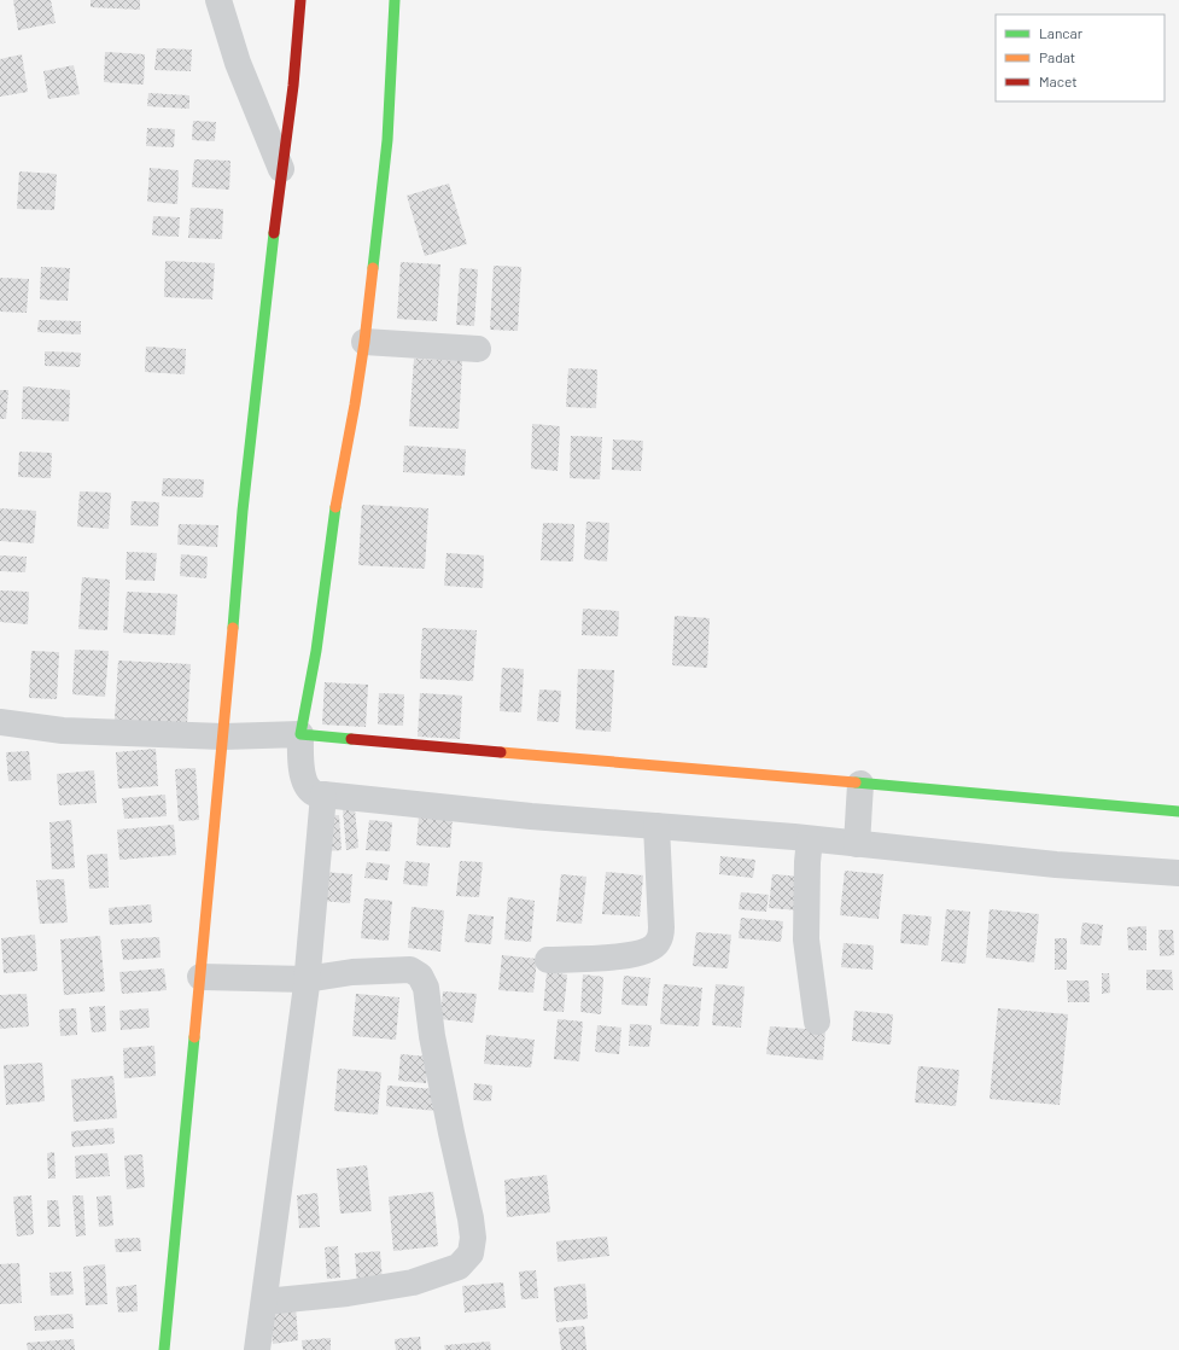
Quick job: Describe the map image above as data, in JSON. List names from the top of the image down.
{
  "legend": ["Lancar", "Padat", "Macet"]
}
